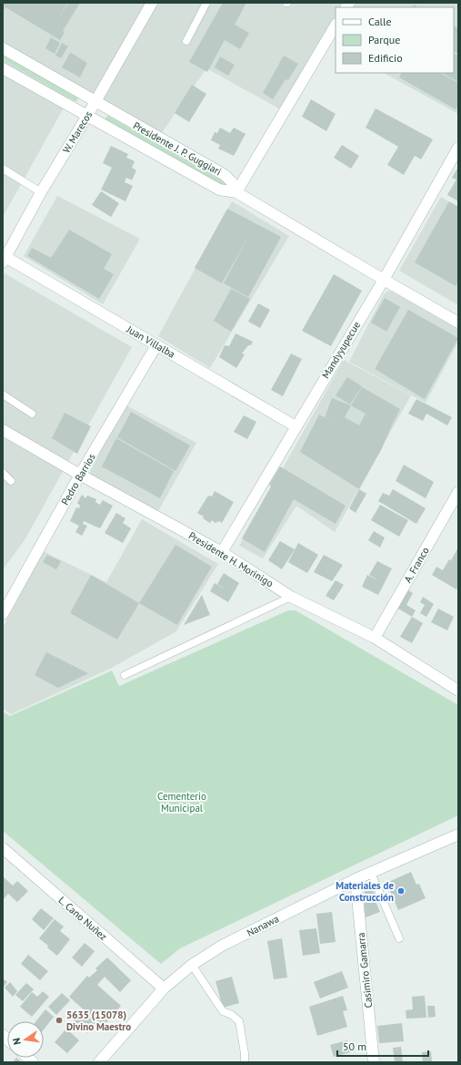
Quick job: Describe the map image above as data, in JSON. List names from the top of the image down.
{
  "streets": {
    "street": [
      "W. Marecos",
      "Presidente J. P. Guggiari",
      "Juan Villalba",
      "Mandyyupecue",
      "Pedro Barrios",
      "Presidente H. Morinigo",
      "A. Franco",
      "L. Cano Nuñez",
      "Nanawa",
      "Casimiro Gamarra"
    ]
  },
  "crossings": [
    ["W. Marecos", "Presidente J. P. Guggiari"],
    ["W. Marecos", "Juan Villalba"],
    ["Presidente J. P. Guggiari", "Mandyyupecue"],
    ["Juan Villalba", "Mandyyupecue"],
    ["Juan Villalba", "Pedro Barrios"],
    ["Mandyyupecue", "Presidente H. Morinigo"],
    ["Pedro Barrios", "Presidente H. Morinigo"],
    ["Presidente H. Morinigo", "A. Franco"],
    ["L. Cano Nuñez", "Nanawa"],
    ["Nanawa", "Casimiro Gamarra"]
  ],
  "parks": ["Cementerio Municipal"],
  "places": ["Materiales de Construcción", "5635 (15078) Divino Maestro"],
  "legend": ["Calle", "Parque", "Edificio"],
  "scale_bar": "50 m",
  "north": "left"
}
